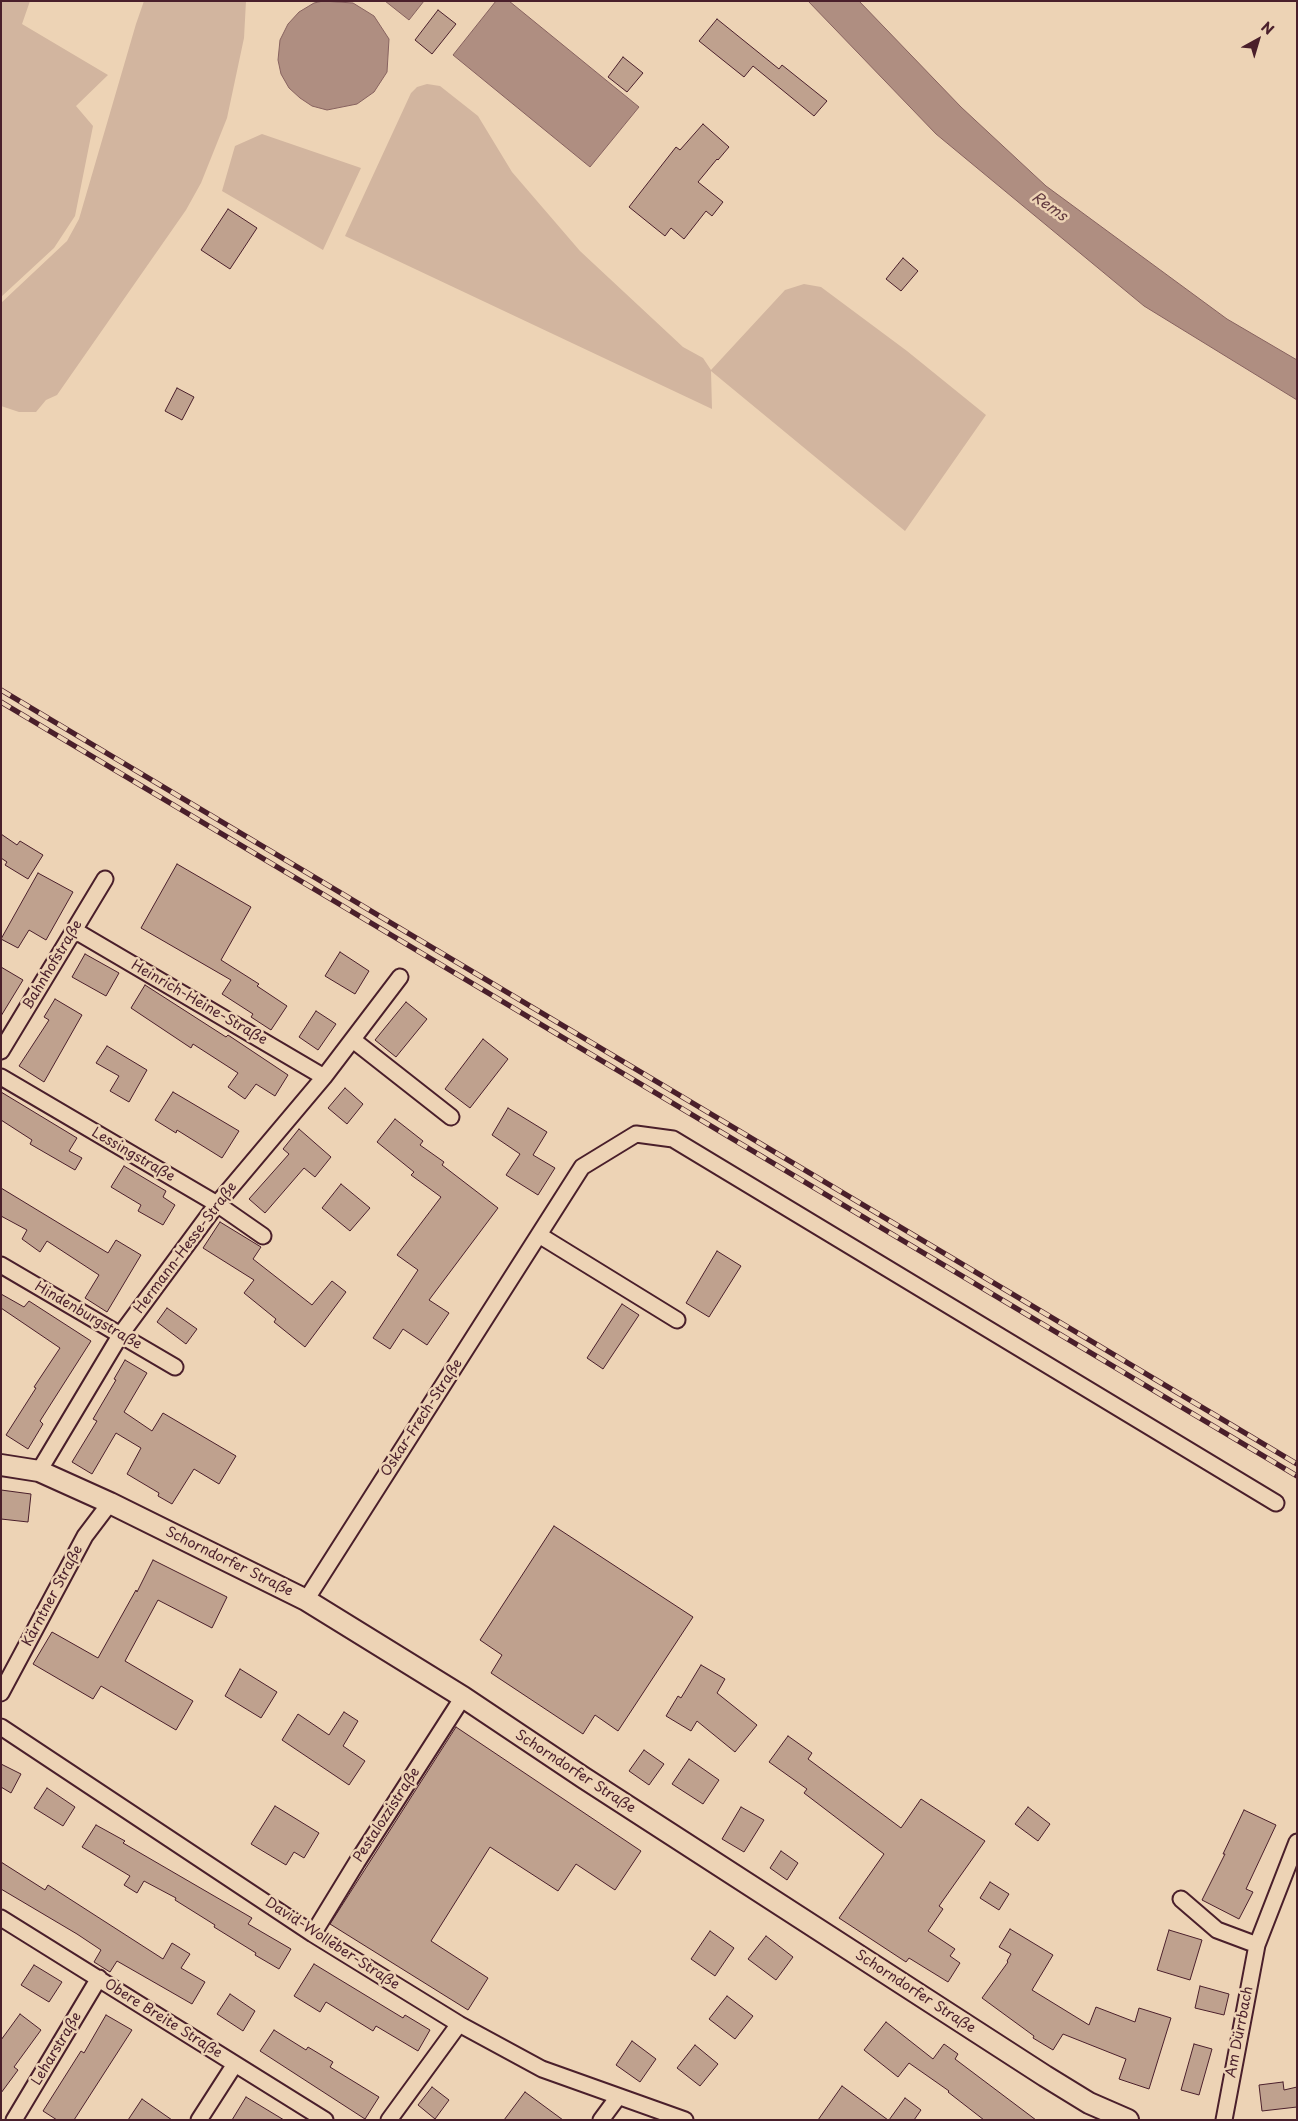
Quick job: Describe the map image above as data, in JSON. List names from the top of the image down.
{
  "streets": {
    "street": [
      "Bahnhofstraße",
      "Heinrich-Heine-Straße",
      "Lessingstraße",
      "Hermann-Hesse-Straße",
      "Hindenburgstraße",
      "Oskar-Frech-Straße",
      "Schorndorfer Straße",
      "Kärntner Straße",
      "Pestalozzistraße",
      "David-Wolleber-Straße",
      "Obere Breite Straße",
      "Am Dürrbach",
      "Leharstraße"
    ]
  },
  "crossings": [
    ["Bahnhofstraße", "Heinrich-Heine-Straße"],
    ["Heinrich-Heine-Straße", "Hermann-Hesse-Straße"],
    ["Lessingstraße", "Hermann-Hesse-Straße"],
    ["Hermann-Hesse-Straße", "Hindenburgstraße"],
    ["Hermann-Hesse-Straße", "Schorndorfer Straße"],
    ["Oskar-Frech-Straße", "Schorndorfer Straße"],
    ["Schorndorfer Straße", "Kärntner Straße"],
    ["Schorndorfer Straße", "Pestalozzistraße"],
    ["Pestalozzistraße", "David-Wolleber-Straße"],
    ["Obere Breite Straße", "Leharstraße"]
  ],
  "water": ["Rems"],
  "north": "top right"
}
